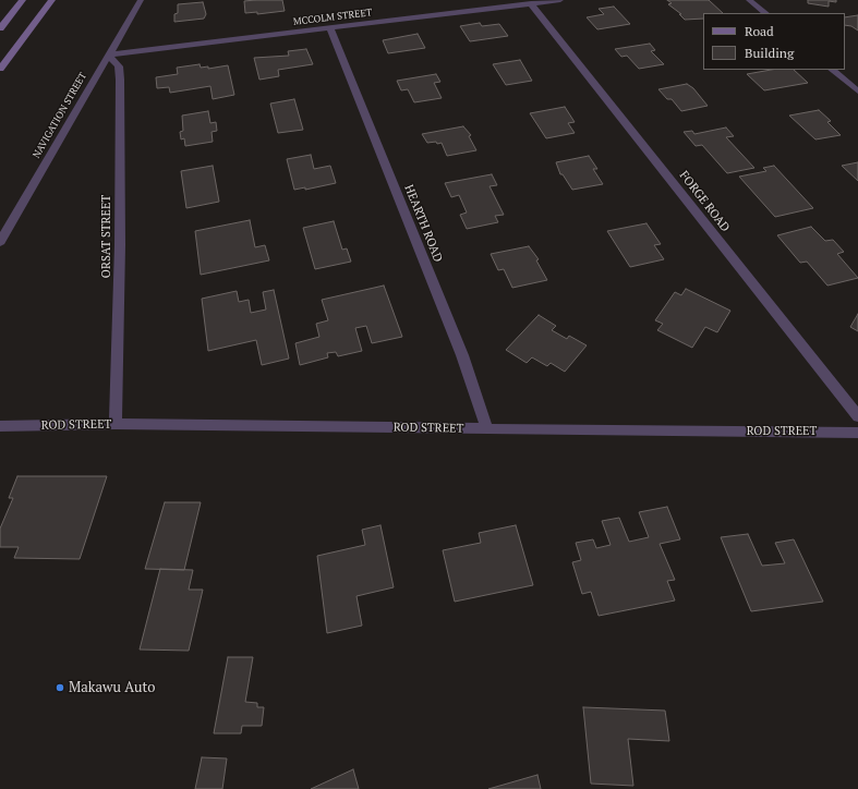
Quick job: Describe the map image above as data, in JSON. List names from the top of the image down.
{
  "streets": {
    "street": [
      "MCCOLM STREET",
      "NAVIGATION STREET",
      "FORGE ROAD",
      "HEARTH ROAD",
      "ORSAT STREET",
      "ROD STREET"
    ]
  },
  "crossings": [
    ["MCCOLM STREET", "NAVIGATION STREET"],
    ["MCCOLM STREET", "FORGE ROAD"],
    ["MCCOLM STREET", "HEARTH ROAD"],
    ["MCCOLM STREET", "ORSAT STREET"],
    ["NAVIGATION STREET", "ORSAT STREET"],
    ["HEARTH ROAD", "ROD STREET"],
    ["ORSAT STREET", "ROD STREET"]
  ],
  "places": ["Makawu Auto"],
  "legend": ["Road", "Building"]
}
